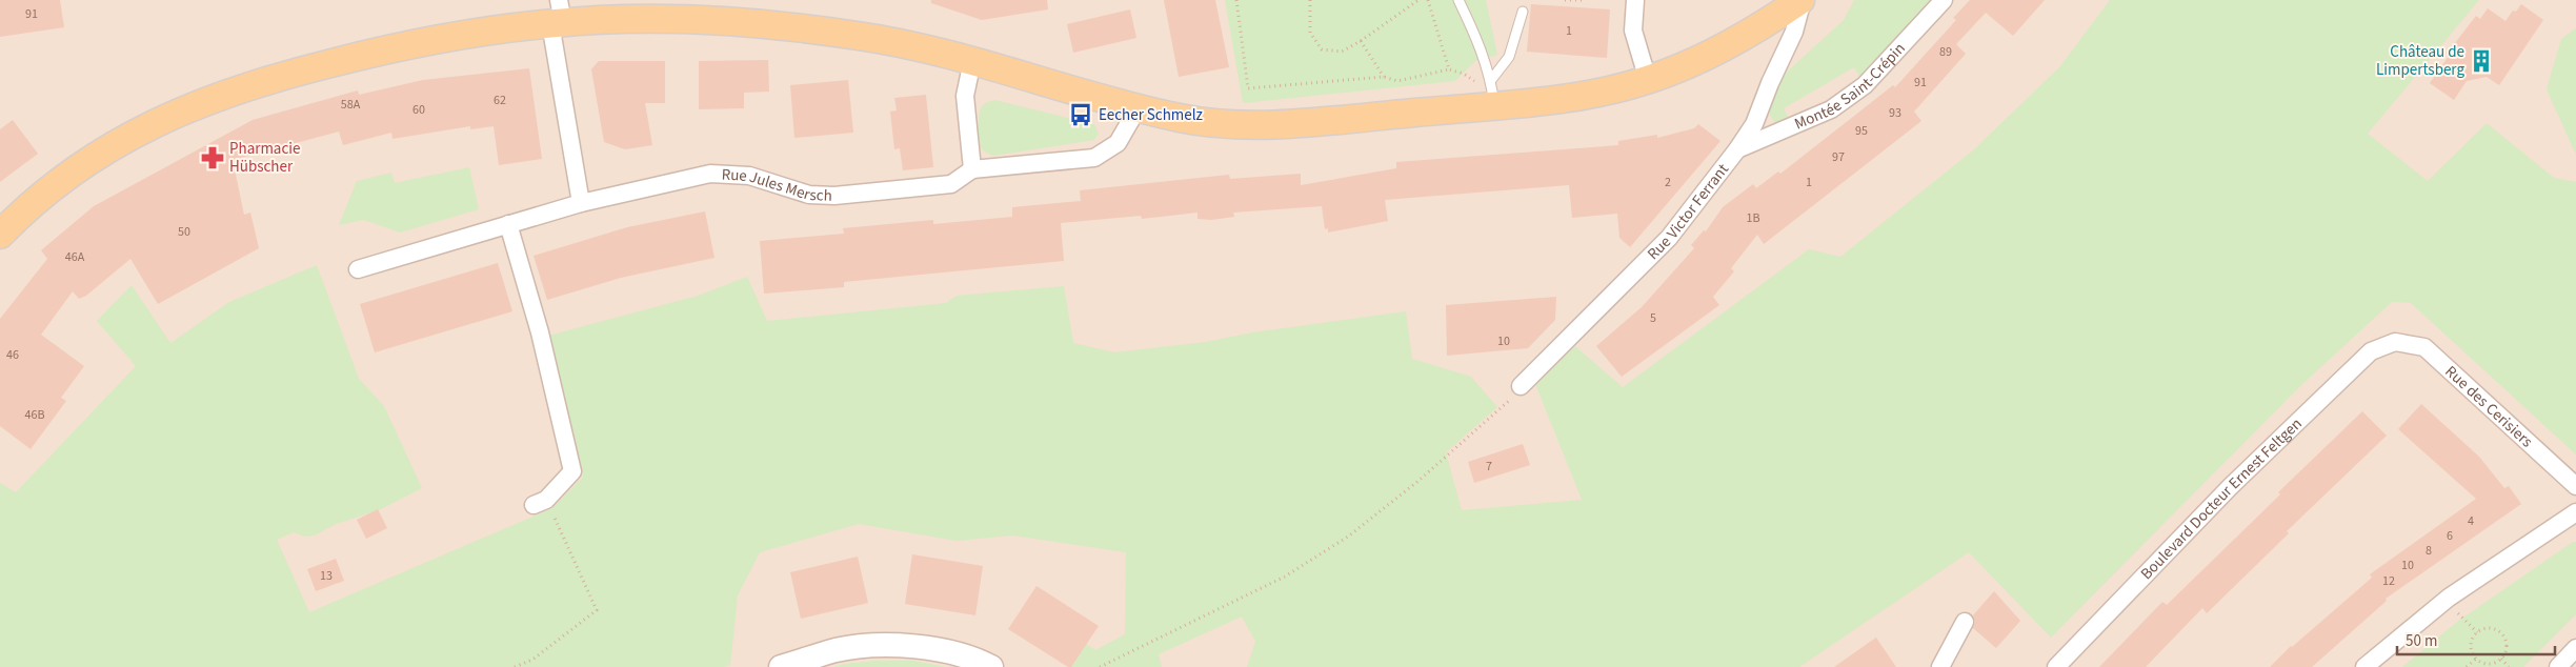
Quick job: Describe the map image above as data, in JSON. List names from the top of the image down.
{
  "streets": {
    "street": [
      "Montée Saint-Crépin",
      "Rue Jules Mersch",
      "Rue Victor Ferrant",
      "Rue des Cerisiers",
      "Boulevard Docteur Ernest Feltgen"
    ]
  },
  "crossings": [
    ["Montée Saint-Crépin", "Rue Victor Ferrant"],
    ["Rue des Cerisiers", "Boulevard Docteur Ernest Feltgen"]
  ],
  "places": {
    "building": ["Château de Limpertsberg"],
    "bus stop": ["Eecher Schmelz"],
    "pharmacy": ["Pharmacie Hübscher"]
  },
  "house_numbers": [
    "91",
    "1",
    "89",
    "91",
    "62",
    "58A",
    "60",
    "93",
    "95",
    "97",
    "2",
    "1",
    "1B",
    "50",
    "46A",
    "5",
    "10",
    "46",
    "46B",
    "7",
    "4",
    "6",
    "8",
    "10",
    "13",
    "12"
  ],
  "scale_bar": "50 m"
}
